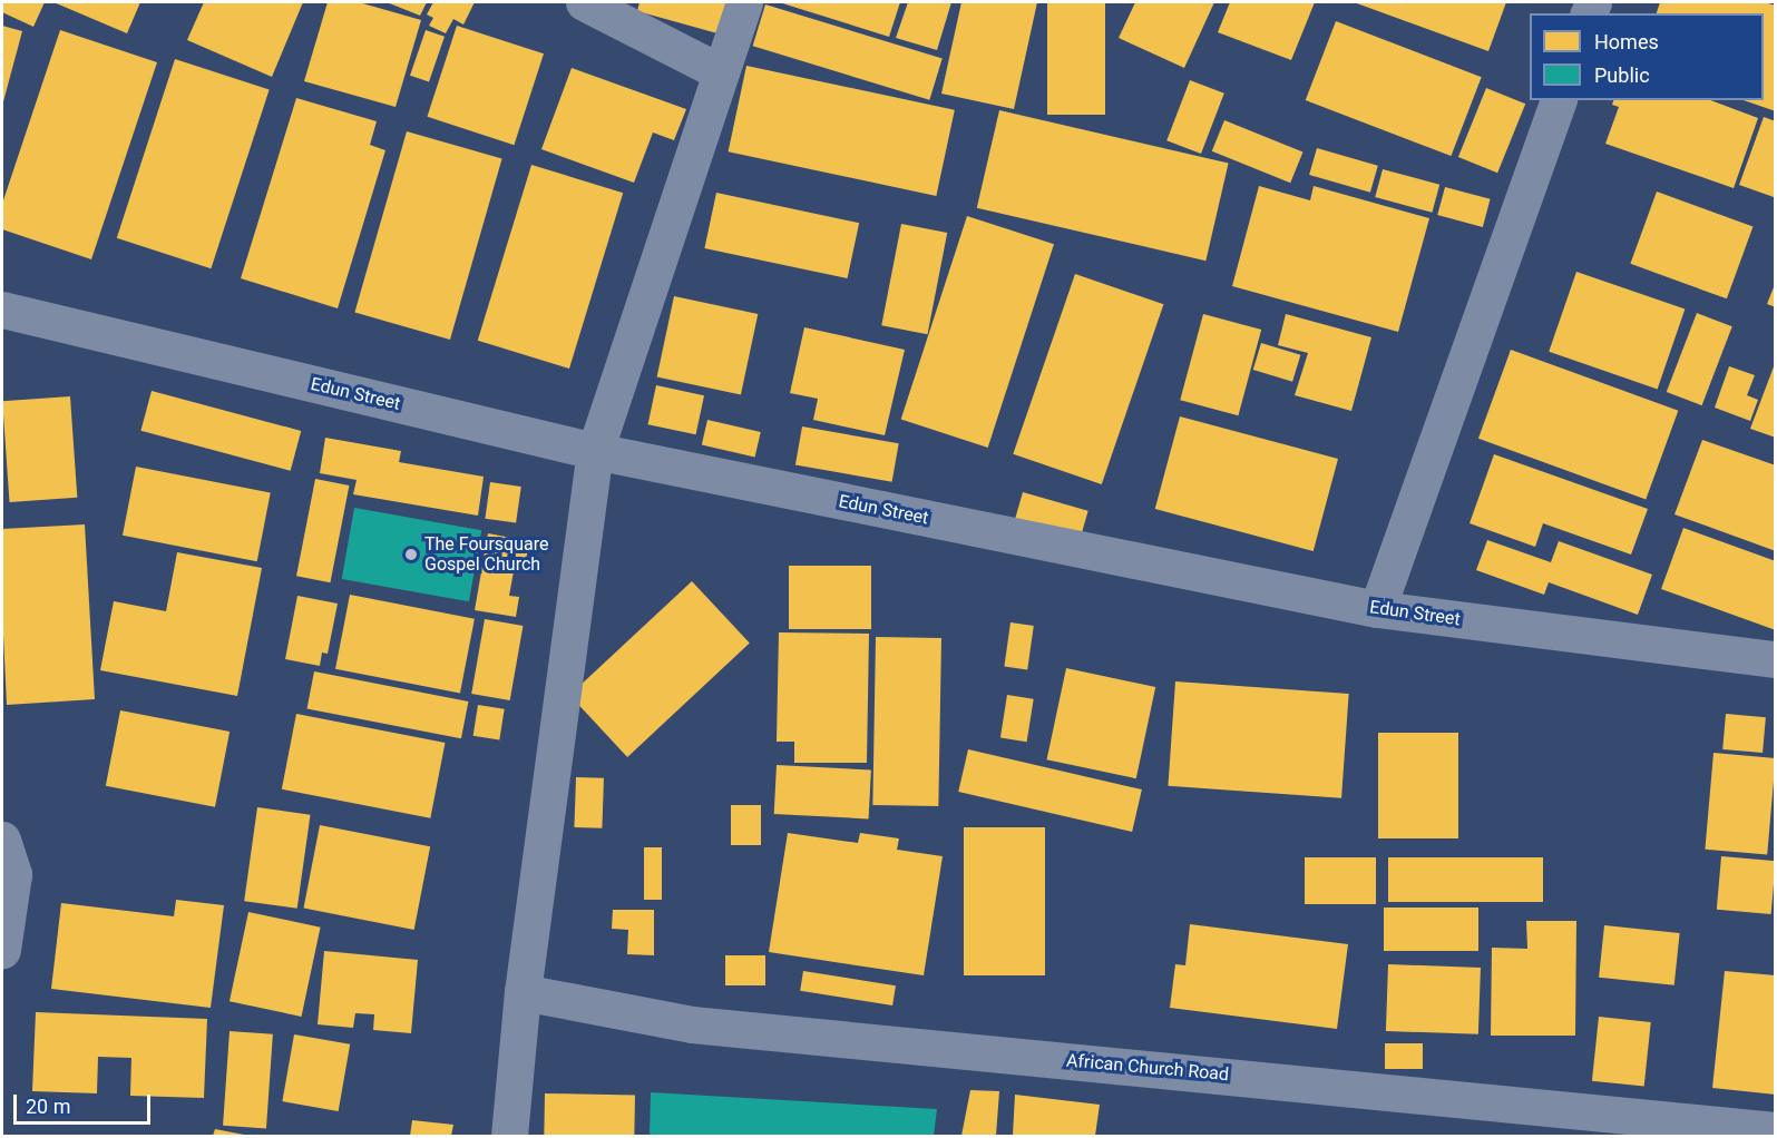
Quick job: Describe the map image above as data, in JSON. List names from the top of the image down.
{
  "streets": {
    "street": ["Edun Street", "African Church Road"]
  },
  "places": ["The Foursquare Gospel Church"],
  "legend": ["Homes", "Public"],
  "scale_bar": "20 m"
}
